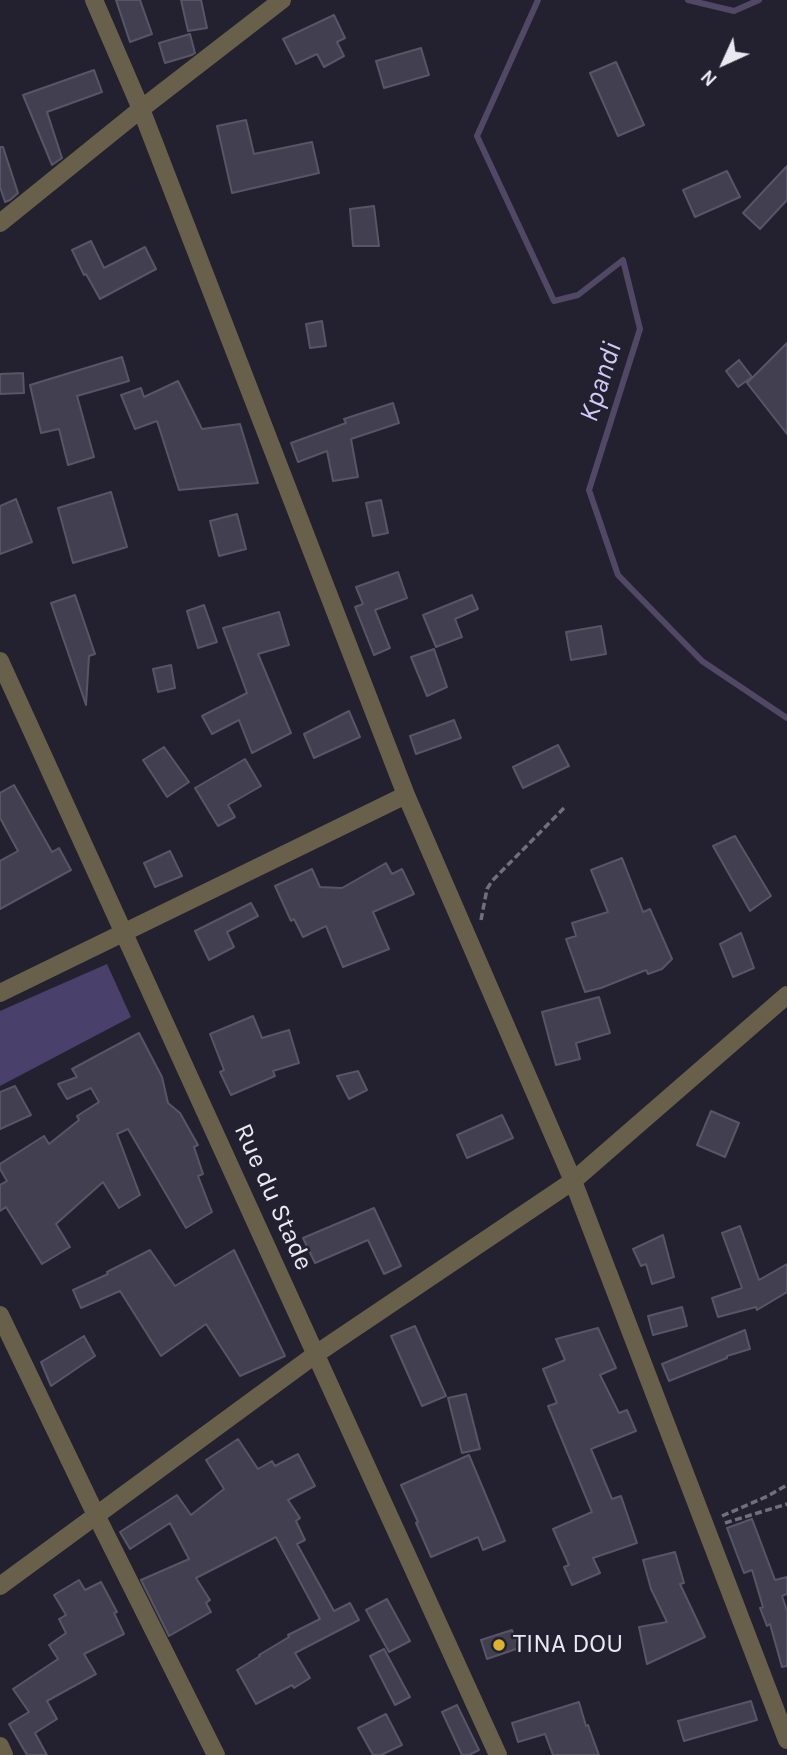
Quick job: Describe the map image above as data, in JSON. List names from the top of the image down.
{
  "streets": {
    "street": ["Rue du Stade"]
  },
  "water": ["Kpandi"],
  "places": ["TINA DOU"],
  "north": "bottom left"
}
